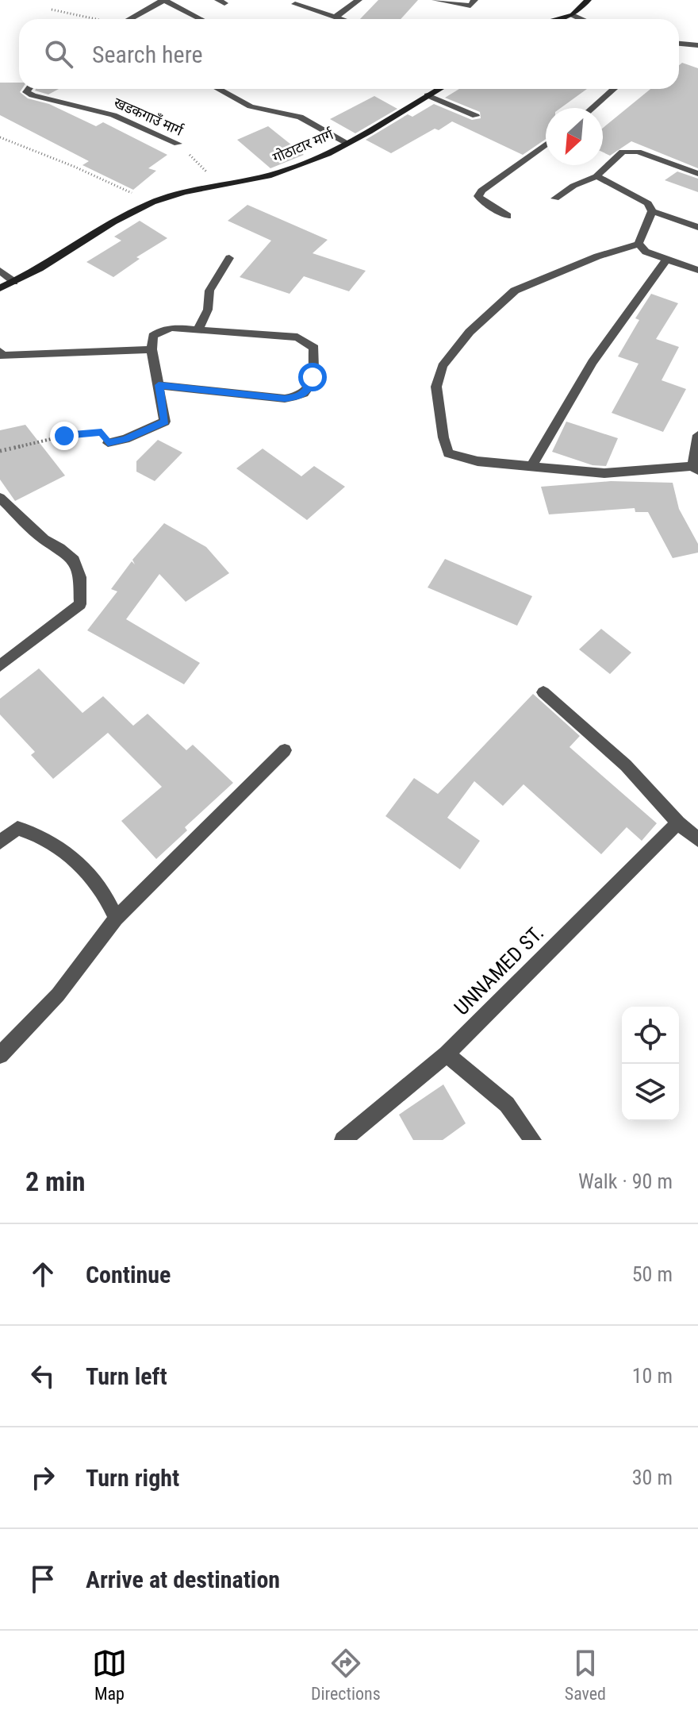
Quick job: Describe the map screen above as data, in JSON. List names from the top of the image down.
{
  "streets": {
    "street": ["खडकगाउँ मार्ग", "गोठाटार मार्ग", "UNNAMED ST."]
  },
  "crossings": [
    ["खडकगाउँ मार्ग", "गोठाटार मार्ग"]
  ],
  "north": "bottom left",
  "page": {
    "search": "Search here",
    "heading": ["2 min", "Walk · 90 m"],
    "list": [
      ["Continue", "50 m"],
      ["Turn left", "10 m"],
      ["Turn right", "30 m"],
      "Arrive at destination"
    ],
    "nav": ["Map", "Directions", "Saved"]
  }
}
